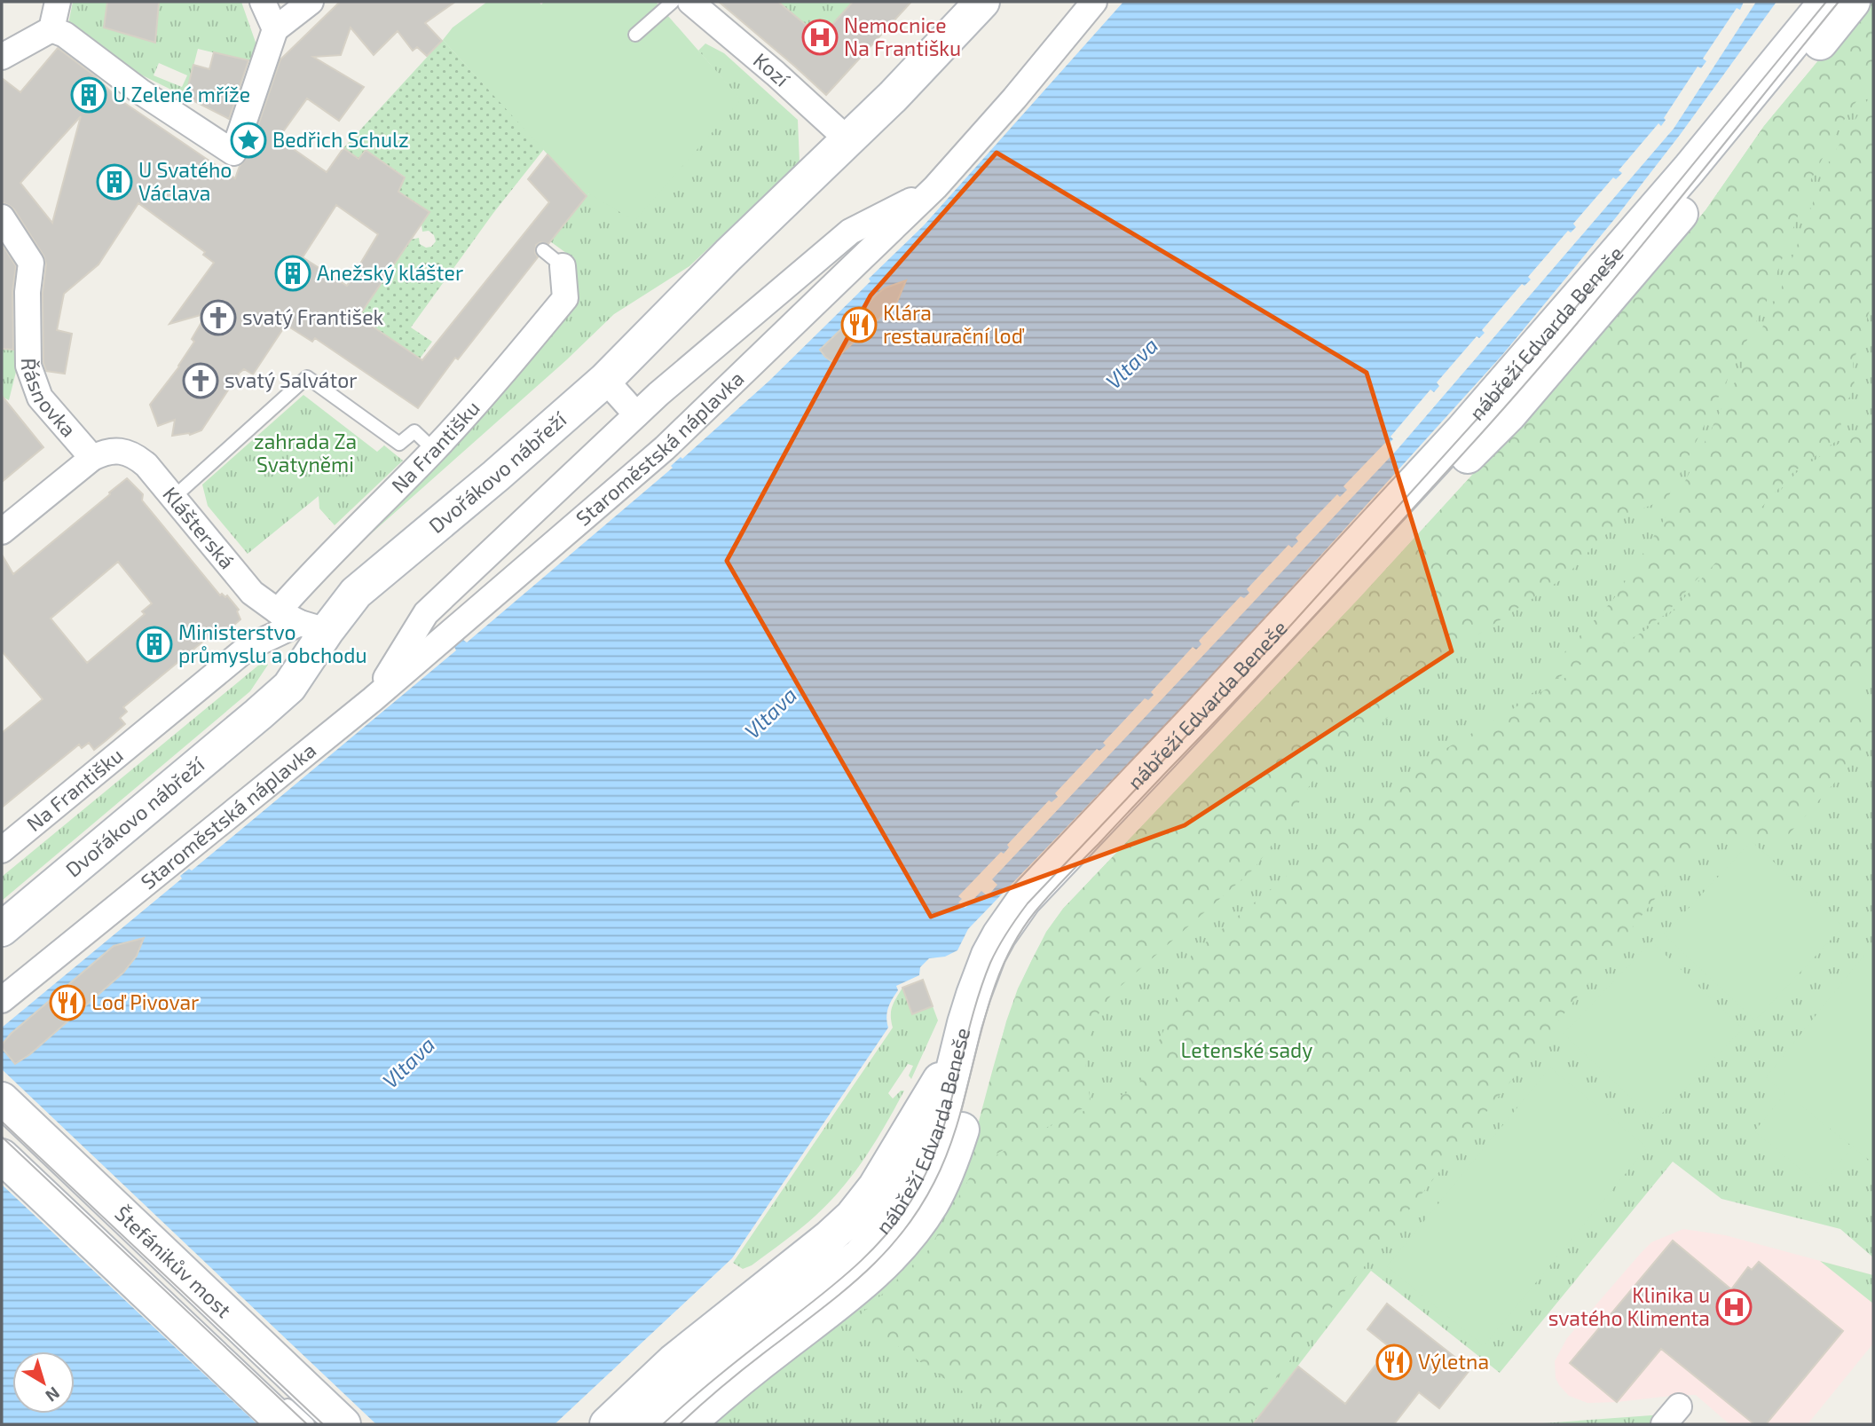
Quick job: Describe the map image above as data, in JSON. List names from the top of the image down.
{
  "streets": {
    "main road": ["nábřeží Edvarda Beneše", "Dvořákovo nábřeží", "Štefánikův most"],
    "street": [
      "Kozí",
      "Řásnovka",
      "Na Františku",
      "Staroměstská náplavka",
      "Klášterská"
    ]
  },
  "crossings": [
    ["Kozí", "Dvořákovo nábřeží"],
    ["Řásnovka", "Klášterská"],
    ["Na Františku", "Dvořákovo nábřeží"],
    ["Na Františku", "Klášterská"],
    ["Dvořákovo nábřeží", "Klášterská"]
  ],
  "water": ["Vltava"],
  "parks": ["zahrada Za Svatyněmi", "Letenské sady"],
  "places": {
    "hospital": ["Nemocnice Na Františku", "Klinika u svatého Klimenta"],
    "building": [
      "U Zelené mříže",
      "U Svatého Václava",
      "Anežský klášter",
      "Ministerstvo průmyslu a obchodu"
    ],
    "place": ["Bedřich Schulz"],
    "church": ["svatý František", "svatý Salvátor"],
    "restaurant": ["Klára restaurační loď", "Loď Pivovar", "Výletna"]
  },
  "north": "bottom right"
}
